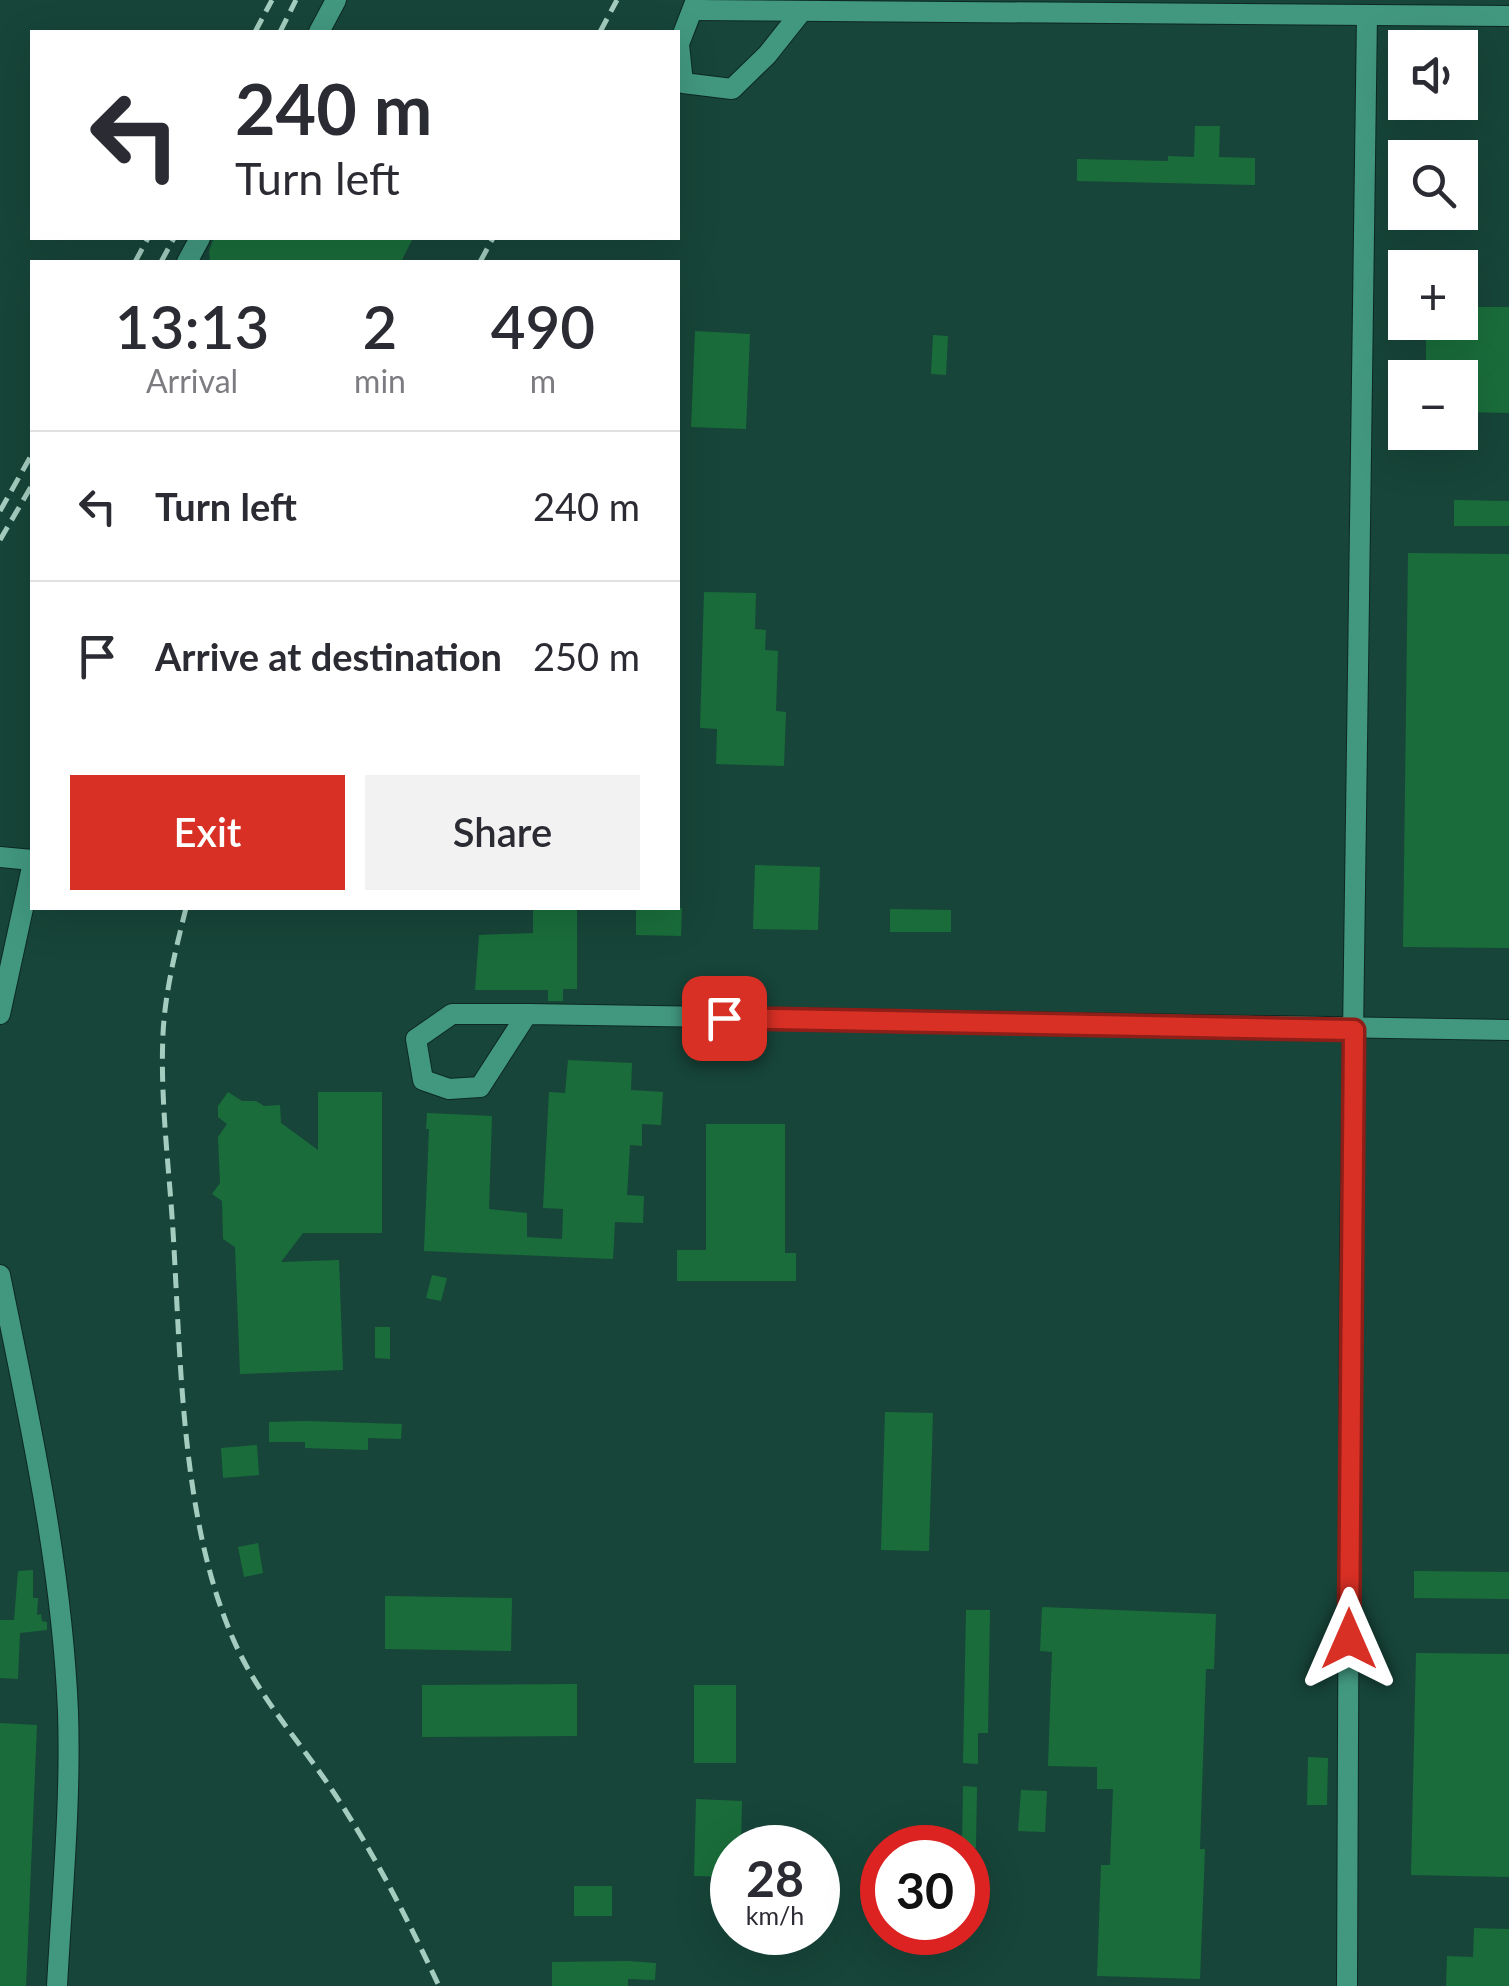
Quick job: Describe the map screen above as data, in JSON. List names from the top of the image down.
{
  "page": {
    "map_buttons": ["+", "−"],
    "turn": ["240 m", "Turn left"],
    "eta": [
      "13:13",
      "Arrival",
      "2",
      "min",
      "490",
      "m"
    ],
    "list": [
      {
        "name": "Turn left",
        "value": "240 m"
      },
      {
        "name": "Arrive at destination",
        "value": "250 m"
      }
    ],
    "buttons": ["Exit", "Share"],
    "speed": "28 km/h",
    "limit": "30"
  }
}
